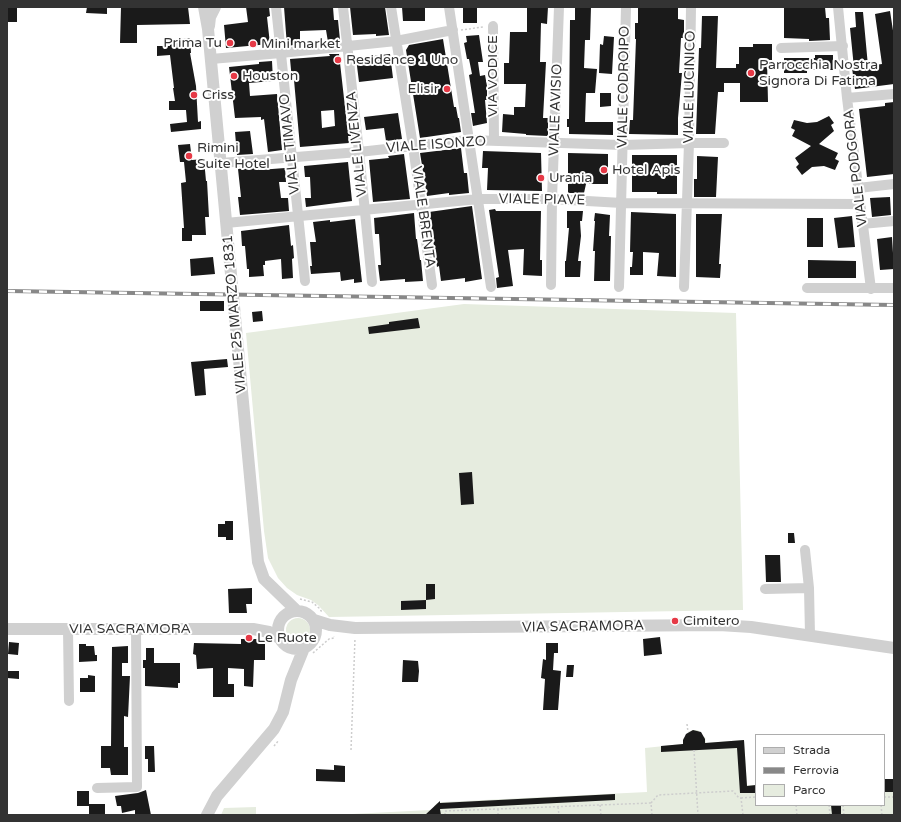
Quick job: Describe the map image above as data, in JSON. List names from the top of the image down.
{
  "streets": {
    "street": [
      "VIA VODICE",
      "VIALE CODROIPO",
      "VIALE LUCINICO",
      "VIALE AVISIO",
      "VIALE TIMAVO",
      "VIALE LIVENZA",
      "VIALE ISONZO",
      "VIALE PODGORA",
      "VIALE PIAVE",
      "VIALE BRENTA",
      "VIALE 25 MARZO 1831",
      "VIA SACRAMORA"
    ]
  },
  "crossings": [
    ["VIA VODICE", "VIALE ISONZO"],
    ["VIALE CODROIPO", "VIALE ISONZO"],
    ["VIALE CODROIPO", "VIALE PIAVE"],
    ["VIALE LUCINICO", "VIALE ISONZO"],
    ["VIALE LUCINICO", "VIALE PIAVE"],
    ["VIALE AVISIO", "VIALE ISONZO"],
    ["VIALE AVISIO", "VIALE PIAVE"],
    ["VIALE TIMAVO", "VIALE ISONZO"],
    ["VIALE TIMAVO", "VIALE PIAVE"],
    ["VIALE LIVENZA", "VIALE ISONZO"],
    ["VIALE LIVENZA", "VIALE PIAVE"],
    ["VIALE ISONZO", "VIALE BRENTA"],
    ["VIALE ISONZO", "VIALE 25 MARZO 1831"],
    ["VIALE PODGORA", "VIALE PIAVE"],
    ["VIALE PIAVE", "VIALE BRENTA"],
    ["VIALE PIAVE", "VIALE 25 MARZO 1831"],
    ["VIALE 25 MARZO 1831", "VIA SACRAMORA"]
  ],
  "places": [
    "Prima Tu",
    "Mini market",
    "Residence 1 Uno",
    "Parrocchia Nostra Signora Di Fatima",
    "Houston",
    "Elisir",
    "Criss",
    "Rimini Suite Hotel",
    "Hotel Apis",
    "Urania",
    "Cimitero",
    "Le Ruote"
  ],
  "legend": ["Strada", "Ferrovia", "Parco"]
}
